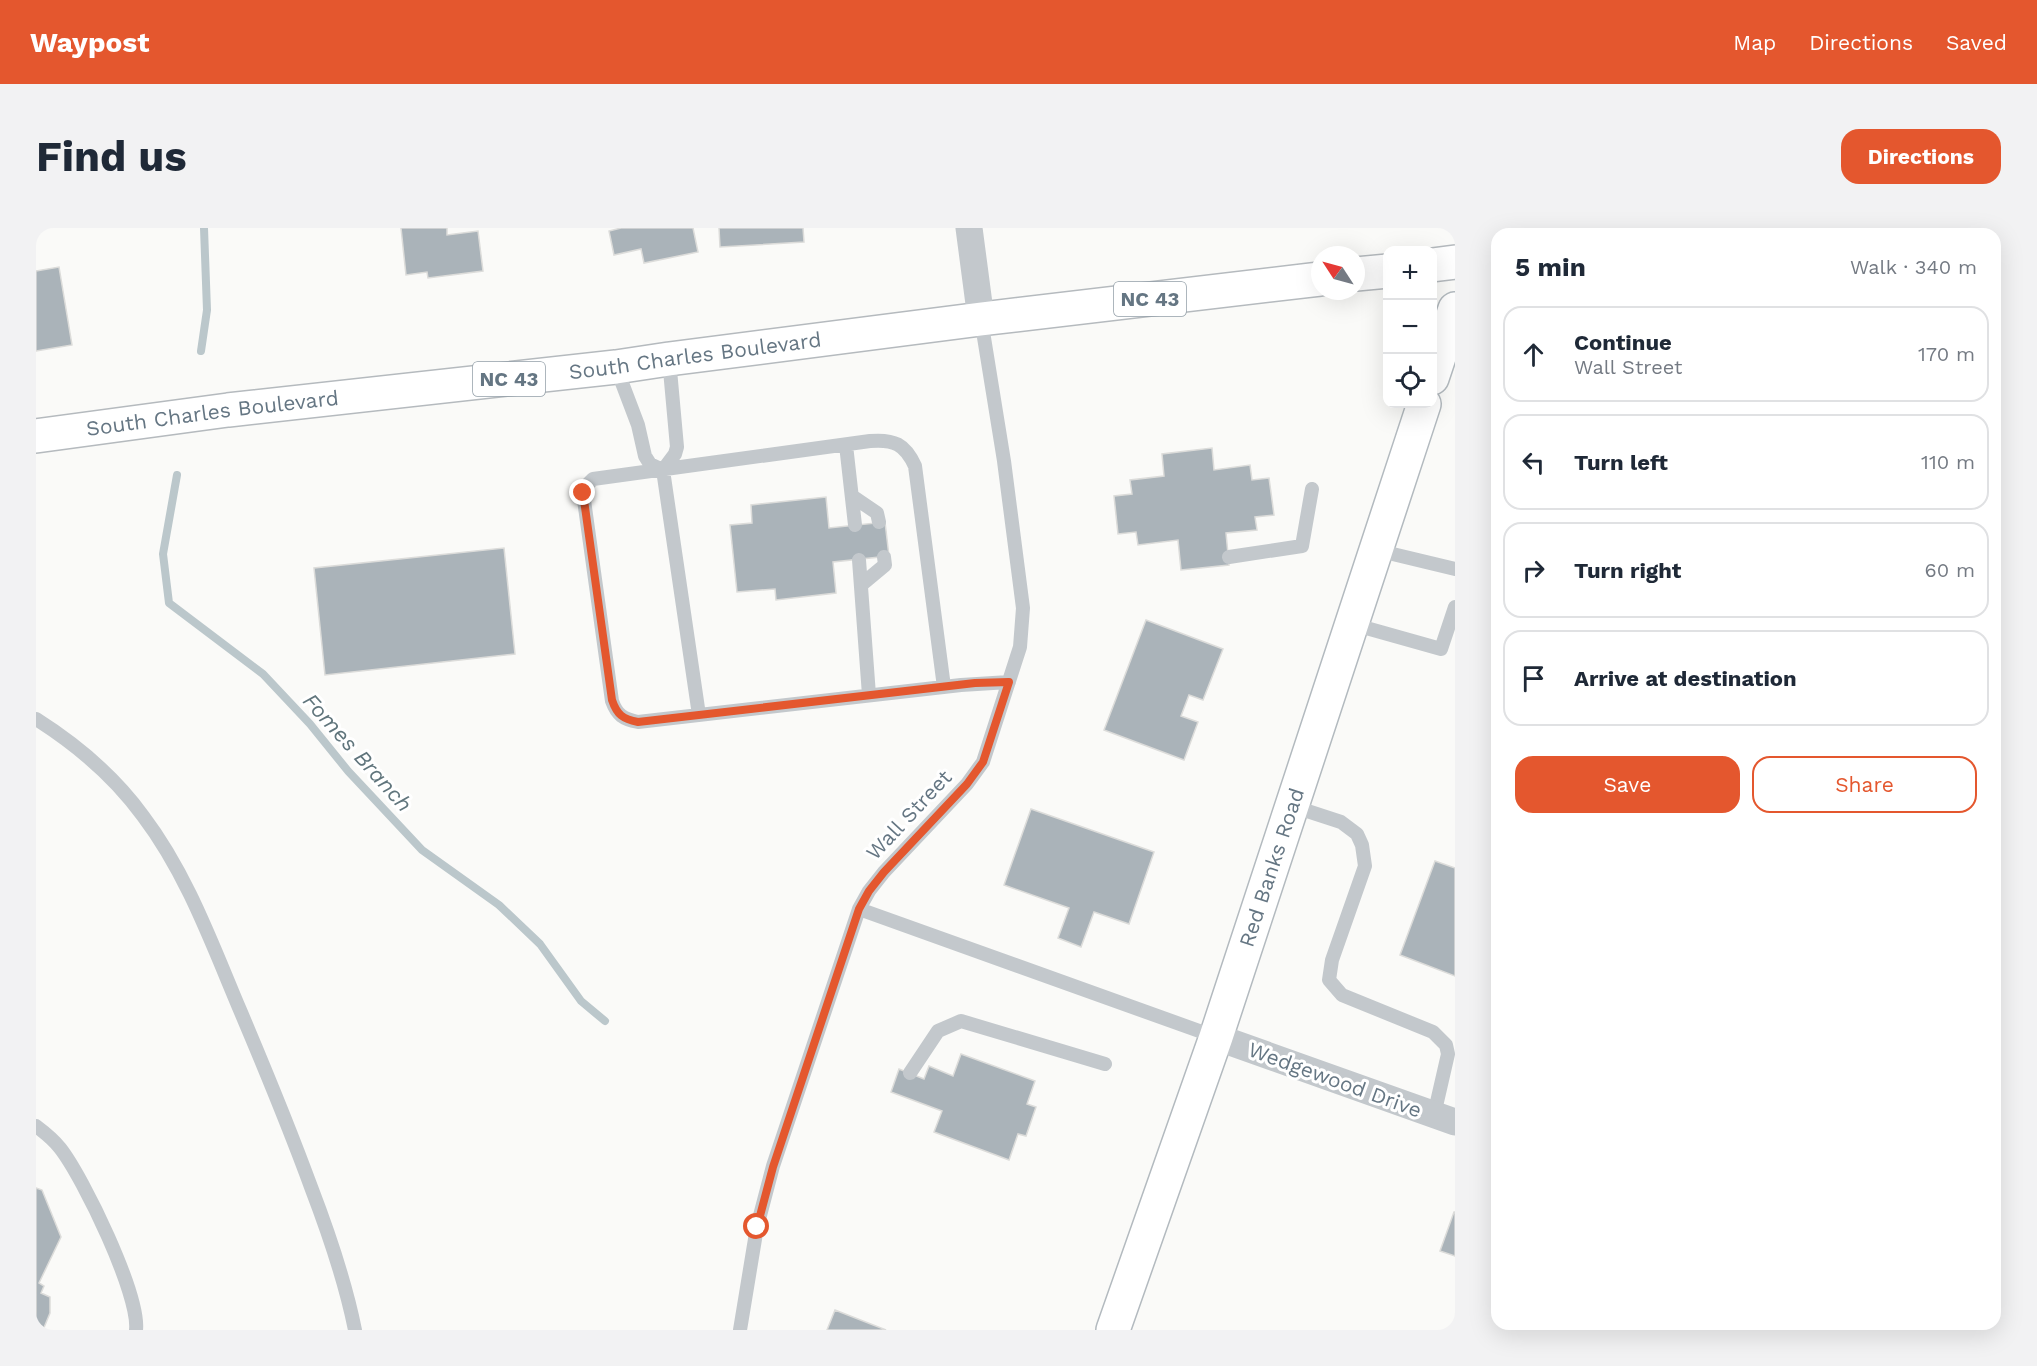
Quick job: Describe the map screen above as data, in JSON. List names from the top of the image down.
{
  "streets": {
    "main road": ["NC 43", "South Charles Boulevard", "Red Banks Road"],
    "street": ["Wedgewood Drive"],
    "lane": ["Wall Street"]
  },
  "crossings": [
    ["South Charles Boulevard", "Wall Street"],
    ["Red Banks Road", "Wedgewood Drive"]
  ],
  "water": ["Fomes Branch"],
  "north": "top left",
  "page": {
    "header": "Waypost",
    "nav": ["Map", "Directions", "Saved"],
    "buttons": [
      "Directions",
      ["Save", "Share"]
    ],
    "title": "Find us",
    "heading": ["5 min", "Walk · 340 m"],
    "map_buttons": ["+", "−"],
    "list": [
      ["Continue", "Wall Street", "170 m"],
      ["Turn left", "110 m"],
      ["Turn right", "60 m"],
      "Arrive at destination"
    ]
  }
}
